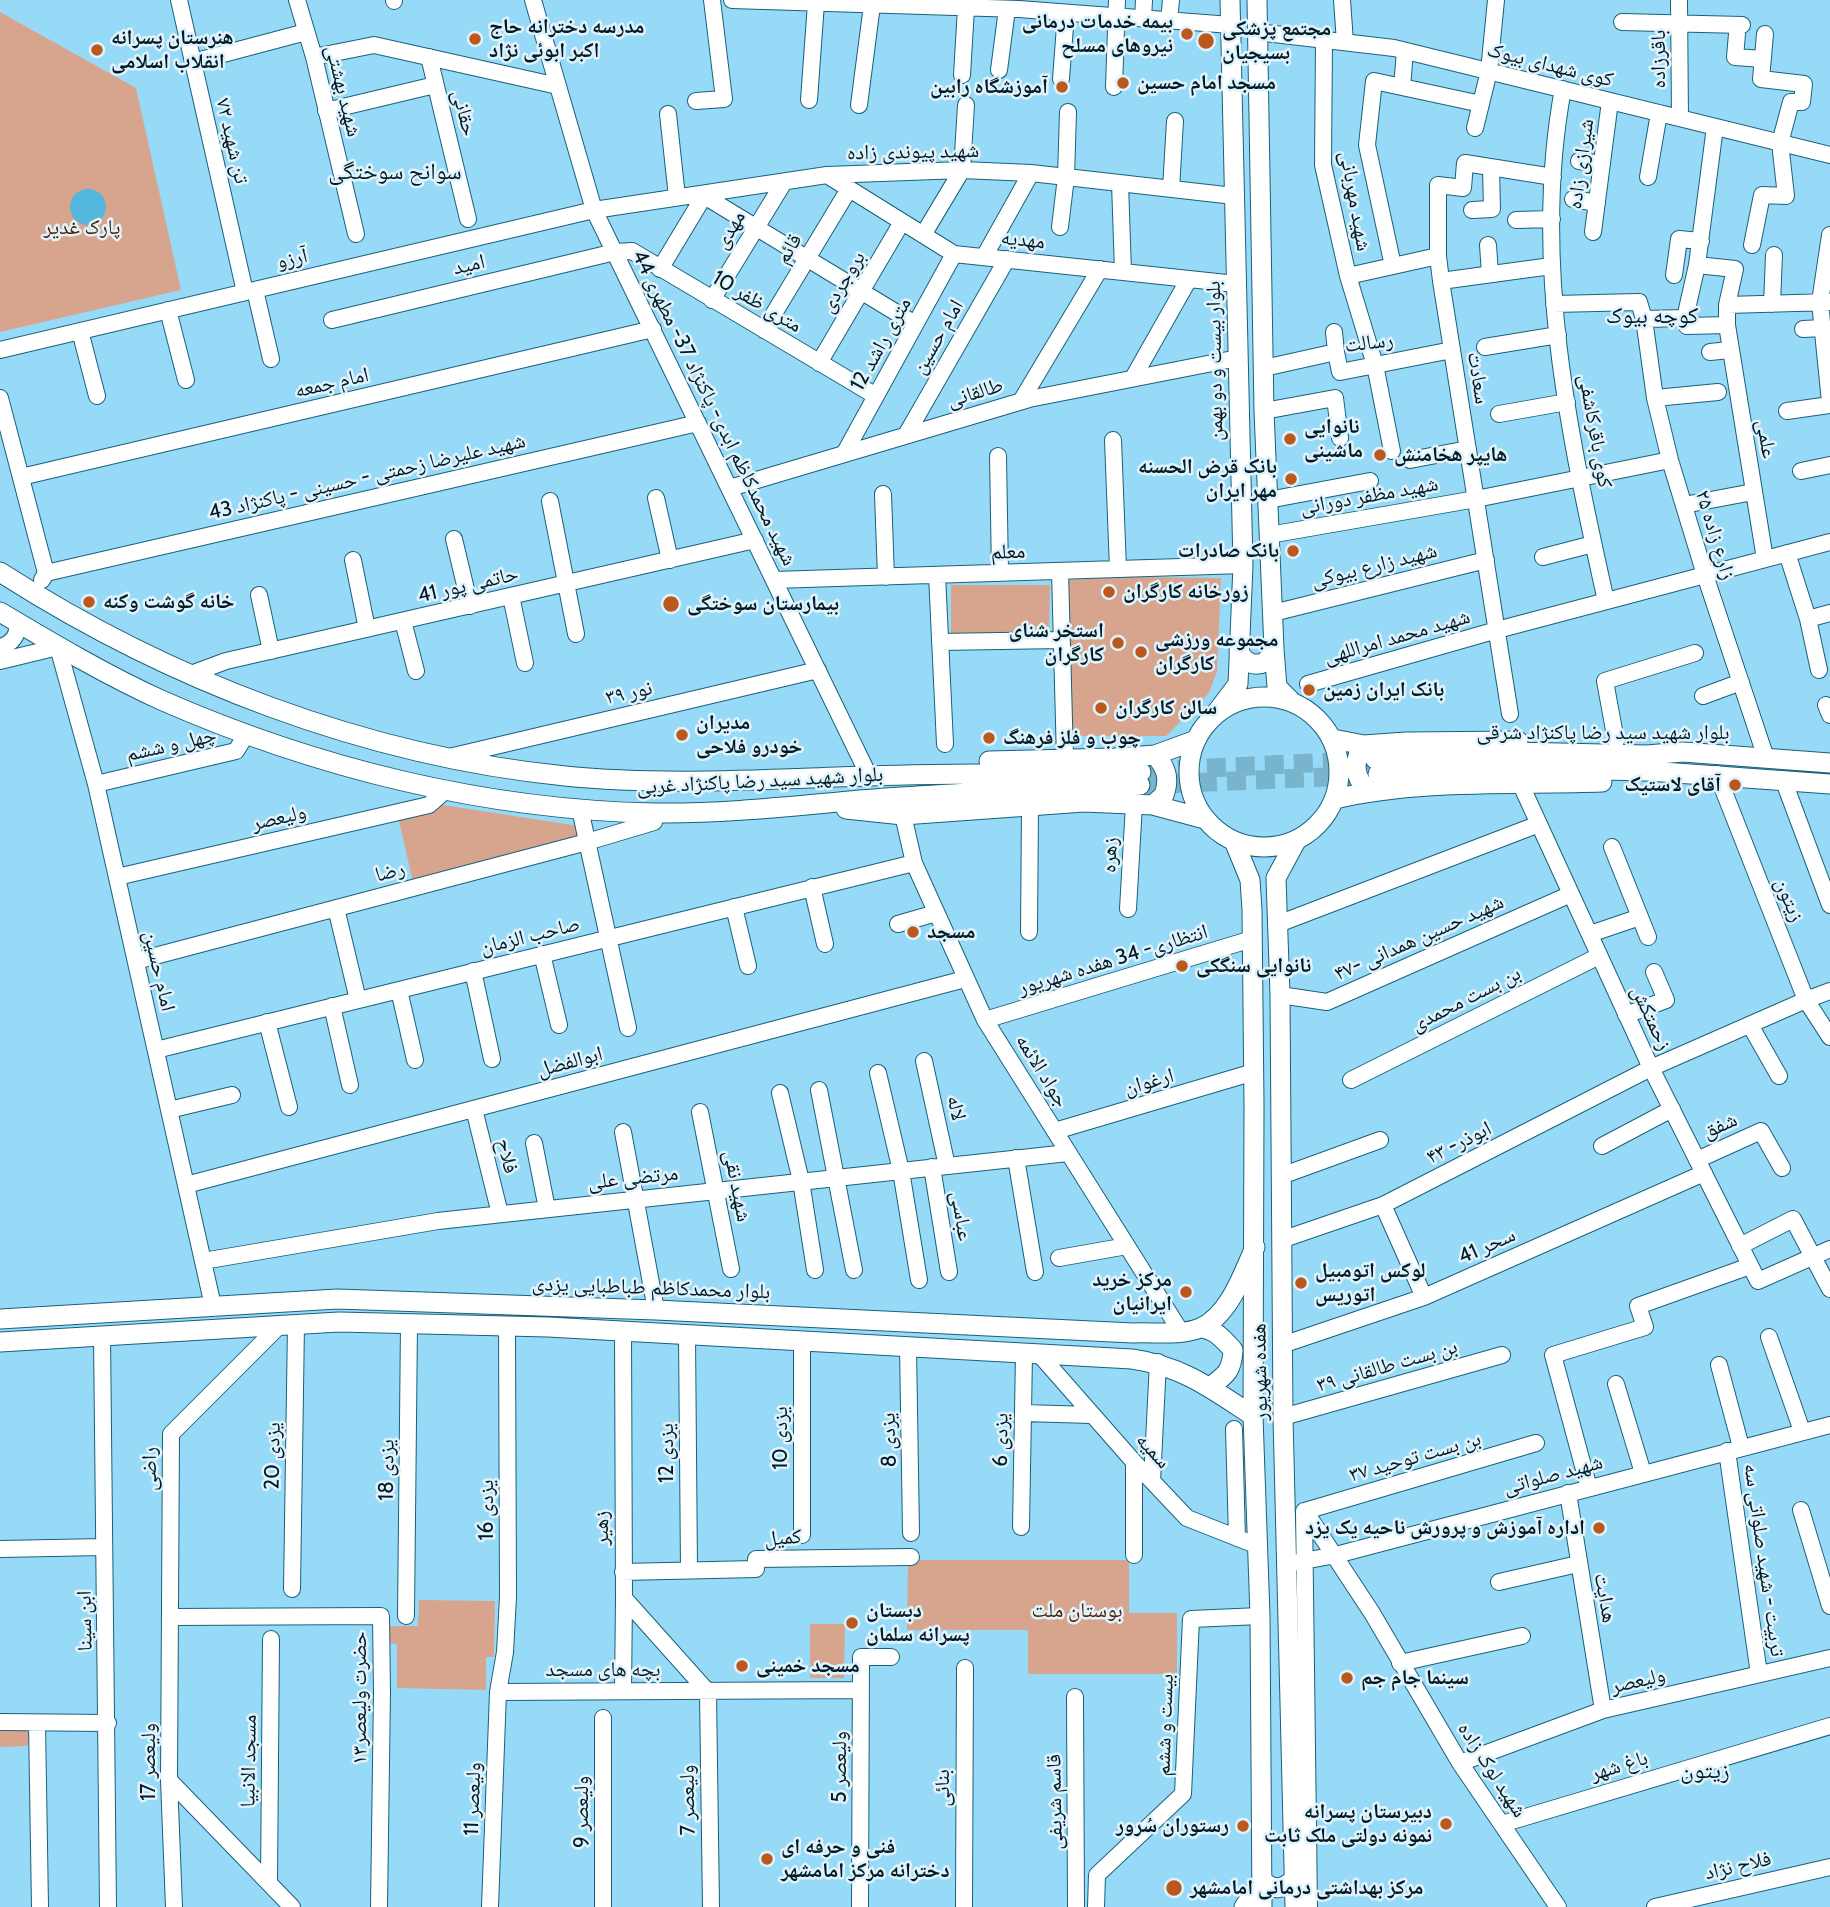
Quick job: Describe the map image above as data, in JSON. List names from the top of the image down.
{
  "streets": {
    "main road": [
      "بلوار بیست و دو بهمن",
      "بلوار شهید سید رضا پاکنژاد شرقی",
      "بلوار شهید سید رضا پاکنژاد غربی",
      "بلوار محمدکاظم طباطبایی یزدی",
      "هفده شهریور"
    ],
    "street": [
      "باقرزاده",
      "کوی شهدای بیوک",
      "شهید بهشتی",
      "حقانی",
      "۷۲ تن شهید",
      "شهید پیوندی زاده",
      "شیرازی زاده",
      "شهید مهربانی",
      "مهدی",
      "مهدیه",
      "قائم",
      "آرزو",
      "امید",
      "بروجردی",
      "10 متری ظفر",
      "امام حسین",
      "رسالت",
      "12 متری راشد",
      "سعادت",
      "امام جمعه",
      "طالقانی",
      "شهید محمدکاظم ابدی- پاکنژاد 37- مطهری 44",
      "کوی باقرکاشفی",
      "علمی",
      "شهید علیرضا زحمتی - حسینی - پاکنژاد 43",
      "شهید مظفر دورانی",
      "زارع زاده ۲۵",
      "معلم",
      "شهید زارع بیوکی",
      "حاتمی پور 41",
      "شهید محمد امراللهی",
      "نور ۳۹",
      "چهل و ششم",
      "ولیعصر",
      "زهره",
      "رضا",
      "زیتون",
      "صاحب الزمان",
      "شهید حسین همدانی -۴۷",
      "انتظاری- 34 هفده شهریور",
      "بن بست محمدی",
      "زحمتکش",
      "ابوالفضل",
      "جواد الائمه",
      "ارغوان",
      "لاله",
      "شفق",
      "ابوذر- ۴۳",
      "فلاح",
      "مرتضی علی",
      "شهید نقی",
      "عباسی",
      "سحر 41",
      "بن‌ بست طالقانی ۳۹",
      "یزدی 10",
      "یزدی 8",
      "یزدی 6",
      "سمیه",
      "یزدی 12",
      "یزدی 20",
      "بن بست توحید ۳۷",
      "راضی",
      "یزدی 18",
      "شهید صلواتی",
      "یزدی 16",
      "زهیر",
      "کمیل",
      "تربیت - شهید صلواتی سه",
      "هدایت",
      "ابن سینا",
      "بچه های مسجد",
      "حضرت ولیعصر۱۳",
      "بیست و ششم",
      "مسجد الانبیا",
      "ولیعصر 17",
      "باغ شهر",
      "ولیعصر 5",
      "شهید لوک زاده",
      "بنائی",
      "ولیعصر 11",
      "ولیعصر 7",
      "قاسم شریفی",
      "ولیعصر 9",
      "فلاح نژاد"
    ]
  },
  "crossings": [
    ["باقرزاده", "کوی شهدای بیوک"],
    ["کوی شهدای بیوک", "شیرازی زاده"],
    ["کوی شهدای بیوک", "شهید مهربانی"],
    ["کوی شهدای بیوک", "کوی باقرکاشفی"],
    ["شهید بهشتی", "حقانی"],
    ["۷۲ تن شهید", "آرزو"],
    ["شهید پیوندی زاده", "مهدی"],
    ["شهید پیوندی زاده", "مهدیه"],
    ["شهید پیوندی زاده", "آرزو"],
    ["شهید پیوندی زاده", "بلوار بیست و دو بهمن"],
    ["شهید پیوندی زاده", "شهید محمدکاظم ابدی- پاکنژاد 37- مطهری 44"],
    ["شهید مهربانی", "رسالت"],
    ["مهدی", "10 متری ظفر"],
    ["مهدیه", "قائم"],
    ["مهدیه", "بروجردی"],
    ["مهدیه", "امام حسین"],
    ["مهدیه", "12 متری راشد"],
    ["مهدیه", "بلوار بیست و دو بهمن"],
    ["قائم", "10 متری ظفر"],
    ["آرزو", "شهید محمدکاظم ابدی- پاکنژاد 37- مطهری 44"],
    ["امید", "10 متری ظفر"],
    ["امید", "شهید محمدکاظم ابدی- پاکنژاد 37- مطهری 44"],
    ["بروجردی", "10 متری ظفر"],
    ["10 متری ظفر", "12 متری راشد"],
    ["10 متری ظفر", "شهید محمدکاظم ابدی- پاکنژاد 37- مطهری 44"],
    ["امام حسین", "طالقانی"],
    ["امام حسین", "چهل و ششم"],
    ["امام حسین", "بلوار شهید سید رضا پاکنژاد غربی"],
    ["امام حسین", "ولیعصر"],
    ["امام حسین", "رضا"],
    ["امام حسین", "صاحب الزمان"],
    ["امام حسین", "ابوالفضل"],
    ["امام حسین", "مرتضی علی"],
    ["امام حسین", "بلوار محمدکاظم طباطبایی یزدی"],
    ["رسالت", "سعادت"],
    ["12 متری راشد", "طالقانی"],
    ["بلوار بیست و دو بهمن", "طالقانی"],
    ["بلوار بیست و دو بهمن", "معلم"],
    ["بلوار بیست و دو بهمن", "هفده شهریور"],
    ["سعادت", "کوی باقرکاشفی"],
    ["سعادت", "شهید مظفر دورانی"],
    ["سعادت", "شهید زارع بیوکی"],
    ["سعادت", "شهید محمد امراللهی"],
    ["امام جمعه", "شهید محمدکاظم ابدی- پاکنژاد 37- مطهری 44"],
    ["طالقانی", "شهید محمدکاظم ابدی- پاکنژاد 37- مطهری 44"],
    ["شهید محمدکاظم ابدی- پاکنژاد 37- مطهری 44", "شهید علیرضا زحمتی - حسینی - پاکنژاد 43"],
    ["شهید محمدکاظم ابدی- پاکنژاد 37- مطهری 44", "معلم"],
    ["شهید محمدکاظم ابدی- پاکنژاد 37- مطهری 44", "حاتمی پور 41"],
    ["شهید محمدکاظم ابدی- پاکنژاد 37- مطهری 44", "نور ۳۹"],
    ["کوی باقرکاشفی", "شهید مظفر دورانی"],
    ["کوی باقرکاشفی", "شهید محمد امراللهی"],
    ["علمی", "شهید محمد امراللهی"],
    ["شهید مظفر دورانی", "زارع زاده ۲۵"],
    ["زارع زاده ۲۵", "شهید محمد امراللهی"],
    ["زارع زاده ۲۵", "بلوار شهید سید رضا پاکنژاد شرقی"],
    ["بلوار شهید سید رضا پاکنژاد شرقی", "زیتون"],
    ["چهل و ششم", "بلوار شهید سید رضا پاکنژاد غربی"],
    ["بلوار شهید سید رضا پاکنژاد غربی", "ولیعصر"],
    ["بلوار شهید سید رضا پاکنژاد غربی", "زهره"],
    ["ولیعصر", "تربیت - شهید صلواتی سه"],
    ["ولیعصر", "هدایت"],
    ["ولیعصر", "شهید لوک زاده"],
    ["زیتون", "ابوذر- ۴۳"],
    ["صاحب الزمان", "جواد الائمه"],
    ["شهید حسین همدانی -۴۷", "زحمتکش"],
    ["شهید حسین همدانی -۴۷", "هفده شهریور"],
    ["انتظاری- 34 هفده شهریور", "جواد الائمه"],
    ["انتظاری- 34 هفده شهریور", "هفده شهریور"],
    ["بن بست محمدی", "زحمتکش"],
    ["زحمتکش", "شفق"],
    ["زحمتکش", "ابوذر- ۴۳"],
    ["زحمتکش", "سحر 41"],
    ["ابوالفضل", "جواد الائمه"],
    ["ابوالفضل", "فلاح"],
    ["جواد الائمه", "ارغوان"],
    ["جواد الائمه", "مرتضی علی"],
    ["جواد الائمه", "بلوار محمدکاظم طباطبایی یزدی"],
    ["ارغوان", "هفده شهریور"],
    ["لاله", "مرتضی علی"],
    ["لاله", "عباسی"],
    ["شفق", "سحر 41"],
    ["ابوذر- ۴۳", "هفده شهریور"],
    ["فلاح", "مرتضی علی"],
    ["مرتضی علی", "شهید نقی"],
    ["مرتضی علی", "عباسی"],
    ["سحر 41", "هفده شهریور"],
    ["بلوار محمدکاظم طباطبایی یزدی", "هفده شهریور"],
    ["بلوار محمدکاظم طباطبایی یزدی", "یزدی 10"],
    ["بلوار محمدکاظم طباطبایی یزدی", "یزدی 8"],
    ["بلوار محمدکاظم طباطبایی یزدی", "یزدی 6"],
    ["بلوار محمدکاظم طباطبایی یزدی", "سمیه"],
    ["بلوار محمدکاظم طباطبایی یزدی", "یزدی 12"],
    ["بلوار محمدکاظم طباطبایی یزدی", "یزدی 20"],
    ["بلوار محمدکاظم طباطبایی یزدی", "راضی"],
    ["بلوار محمدکاظم طباطبایی یزدی", "یزدی 18"],
    ["بلوار محمدکاظم طباطبایی یزدی", "یزدی 16"],
    ["بلوار محمدکاظم طباطبایی یزدی", "زهیر"],
    ["بلوار محمدکاظم طباطبایی یزدی", "ابن سینا"],
    ["بن‌ بست طالقانی ۳۹", "هفده شهریور"],
    ["هفده شهریور", "سمیه"],
    ["هفده شهریور", "شهید صلواتی"],
    ["هفده شهریور", "بیست و ششم"],
    ["یزدی 6", "سمیه"],
    ["یزدی 12", "کمیل"],
    ["یزدی 20", "راضی"],
    ["بن بست توحید ۳۷", "شهید لوک زاده"],
    ["راضی", "حضرت ولیعصر۱۳"],
    ["راضی", "ولیعصر 17"],
    ["شهید صلواتی", "تربیت - شهید صلواتی سه"],
    ["شهید صلواتی", "هدایت"],
    ["شهید صلواتی", "شهید لوک زاده"],
    ["یزدی 16", "بچه های مسجد"],
    ["یزدی 16", "ولیعصر 11"],
    ["زهیر", "کمیل"],
    ["زهیر", "بچه های مسجد"],
    ["بچه های مسجد", "ولیعصر 5"],
    ["بچه های مسجد", "ولیعصر 11"],
    ["بچه های مسجد", "ولیعصر 7"],
    ["حضرت ولیعصر۱۳", "ولیعصر 17"],
    ["باغ شهر", "شهید لوک زاده"]
  ],
  "districts": ["سوانح سوختگی", "کوچه بیوک", "زیتون"],
  "parks": ["پارک غدیر", "بوستان ملت"],
  "places": [
    "بیمه خدمات درمانی نیروهای مسلح",
    "مدرسه دخترانه حاج اکبر ابوئی نژاد",
    "مجتمع پزشکی بسیجیان",
    "هنرستان پسرانه انقلاب اسلامی",
    "مسجد امام حسین",
    "آموزشگاه رابین",
    "نانوایی ماشینی",
    "هایپر هخامنش",
    "بانک قرض الحسنه مهر ایران",
    "بانک صادرات",
    "زورخانه کارگران",
    "خانه گوشت وکنه",
    "بیمارستان سوختگی",
    "استخر شنای کارگران",
    "مجموعه ورزشی کارگران",
    "بانک ایران زمین",
    "سالن کارگران",
    "مدیران خودرو فلاحی",
    "چوب و فلز فرهنگ",
    "آقای لاستیک",
    "مسجد",
    "نانوایی سنگکی",
    "لوکس اتومبیل اتوریس",
    "مرکز خرید ایرانیان",
    "اداره آموزش و پرورش ناحیه یک یزد",
    "دبستان پسرانه سلمان",
    "مسجد خمینی",
    "سینما جام جم",
    "دبیرستان پسرانه نمونه دولتی ملک ثابت",
    "رستوران سُرور",
    "فنی و حرفه ای دخترانه مرکز امامشهر",
    "مرکز بهداشتی درمانی امامشهر"
  ]
}
